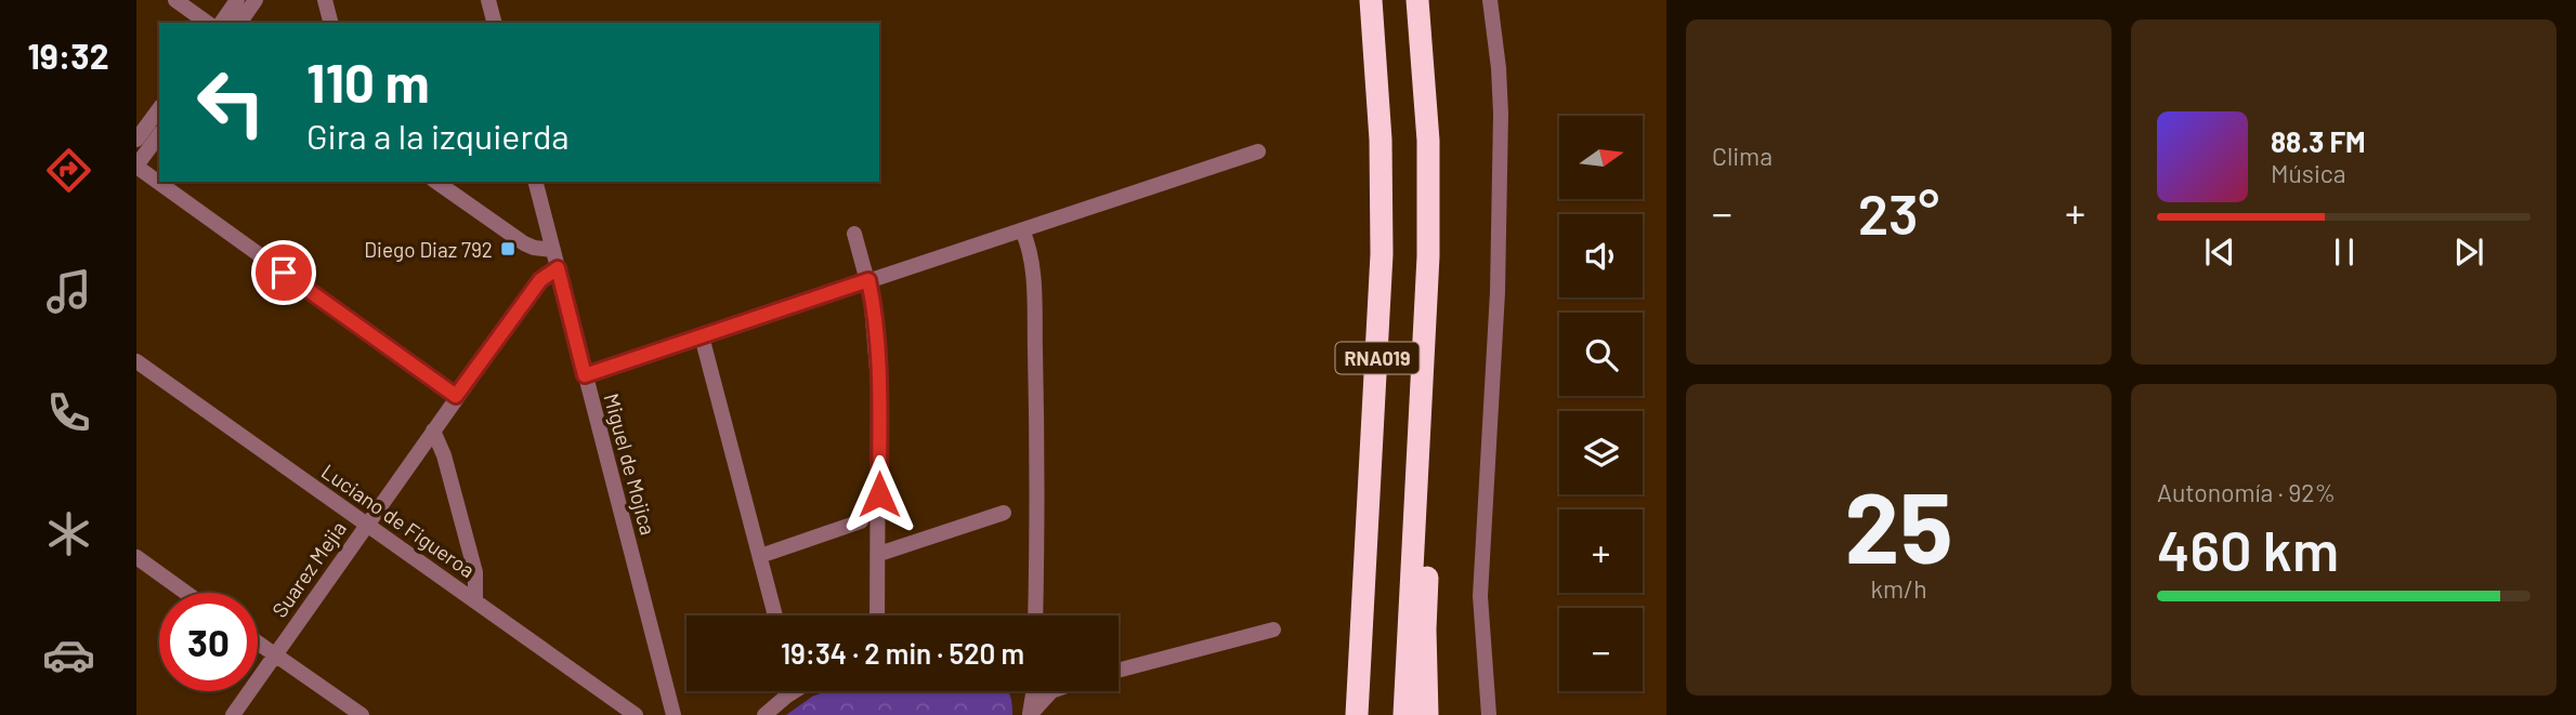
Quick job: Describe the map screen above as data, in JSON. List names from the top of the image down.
{
  "streets": {
    "highway": ["RNA019"],
    "street": ["Miguel de Mojica", "Luciano de Figueroa", "Suarez Mejia"]
  },
  "crossings": [
    ["Miguel de Mojica", "Suarez Mejia"],
    ["Luciano de Figueroa", "Suarez Mejia"]
  ],
  "places": {
    "transit": ["Diego Diaz 792"]
  },
  "north": "right",
  "page": {
    "tabs": "19:32",
    "tile": [
      "Clima",
      ["25", "km/h"],
      ["Autonomía · 92%", "460 km"]
    ],
    "turn": ["110 m", "Gira a la izquierda"],
    "song": ["88.3 FM", "Música"],
    "map_buttons": ["+", "−"],
    "heat": ["−", "23°", "+"],
    "limit": "30",
    "trip": "19:34 · 2 min · 520 m"
  }
}
